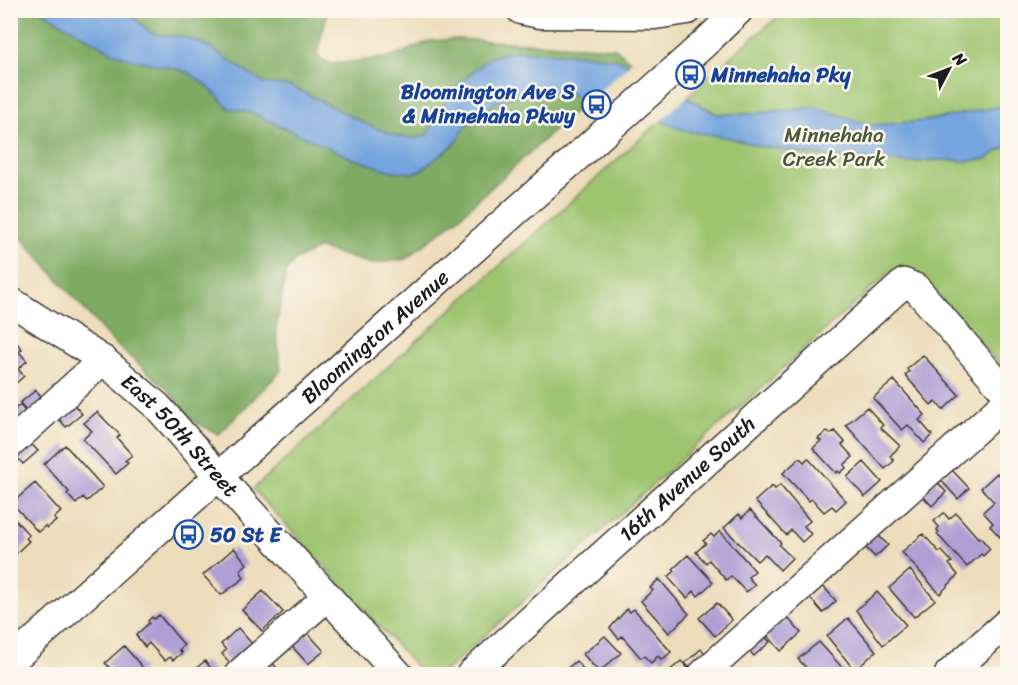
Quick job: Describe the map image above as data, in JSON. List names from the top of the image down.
{
  "streets": {
    "street": ["Bloomington Avenue", "East 50th Street", "16th Avenue South"]
  },
  "crossings": [
    ["Bloomington Avenue", "East 50th Street"]
  ],
  "parks": ["Minnehaha Creek Park"],
  "places": {
    "bus stop": ["Minnehaha Pky", "Bloomington Ave S & Minnehaha Pkwy", "50 St E"]
  },
  "north": "top right"
}
